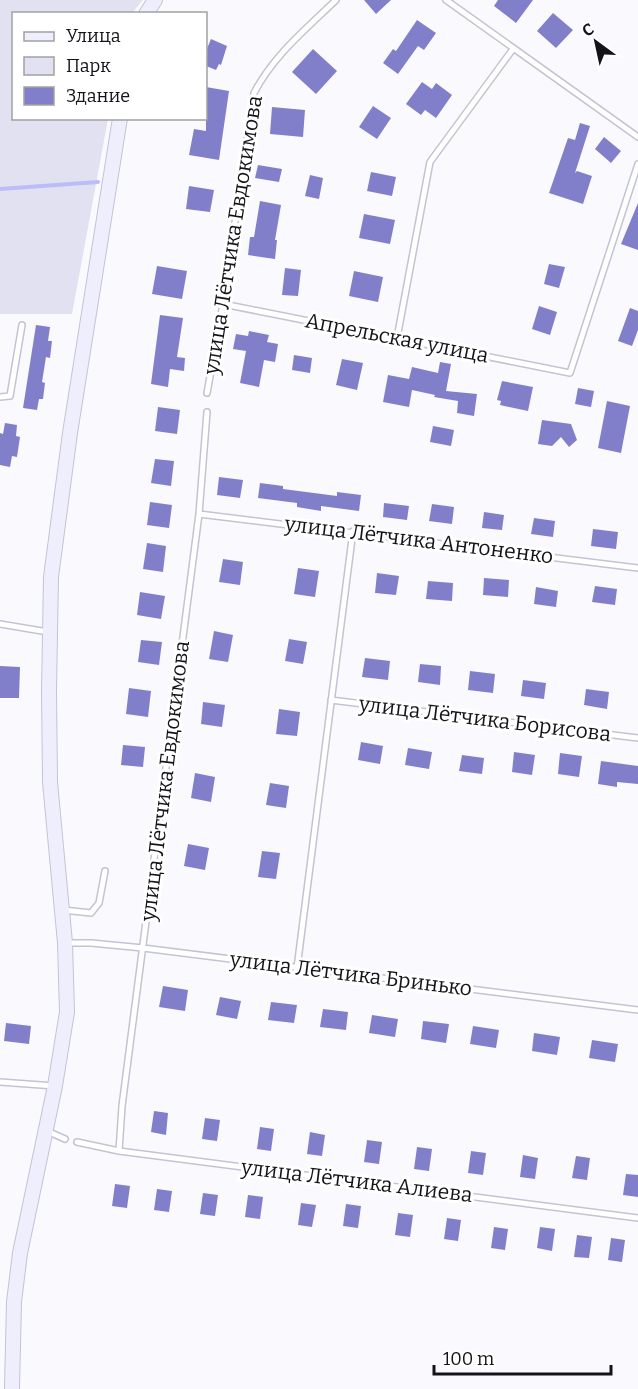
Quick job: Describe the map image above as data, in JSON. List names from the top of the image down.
{
  "streets": {
    "lane": [
      "улица Лётчика Евдокимова",
      "Апрельская улица",
      "улица Лётчика Антоненко",
      "улица Лётчика Борисова",
      "улица Лётчика Бринько",
      "улица Лётчика Алиева"
    ]
  },
  "crossings": [
    ["улица Лётчика Евдокимова", "Апрельская улица"],
    ["улица Лётчика Евдокимова", "улица Лётчика Антоненко"],
    ["улица Лётчика Евдокимова", "улица Лётчика Бринько"],
    ["улица Лётчика Евдокимова", "улица Лётчика Алиева"],
    ["улица Лётчика Антоненко", "улица Лётчика Борисова"],
    ["улица Лётчика Борисова", "улица Лётчика Бринько"]
  ],
  "legend": ["Улица", "Парк", "Здание"],
  "scale_bar": "100 m",
  "north": "top left"
}
